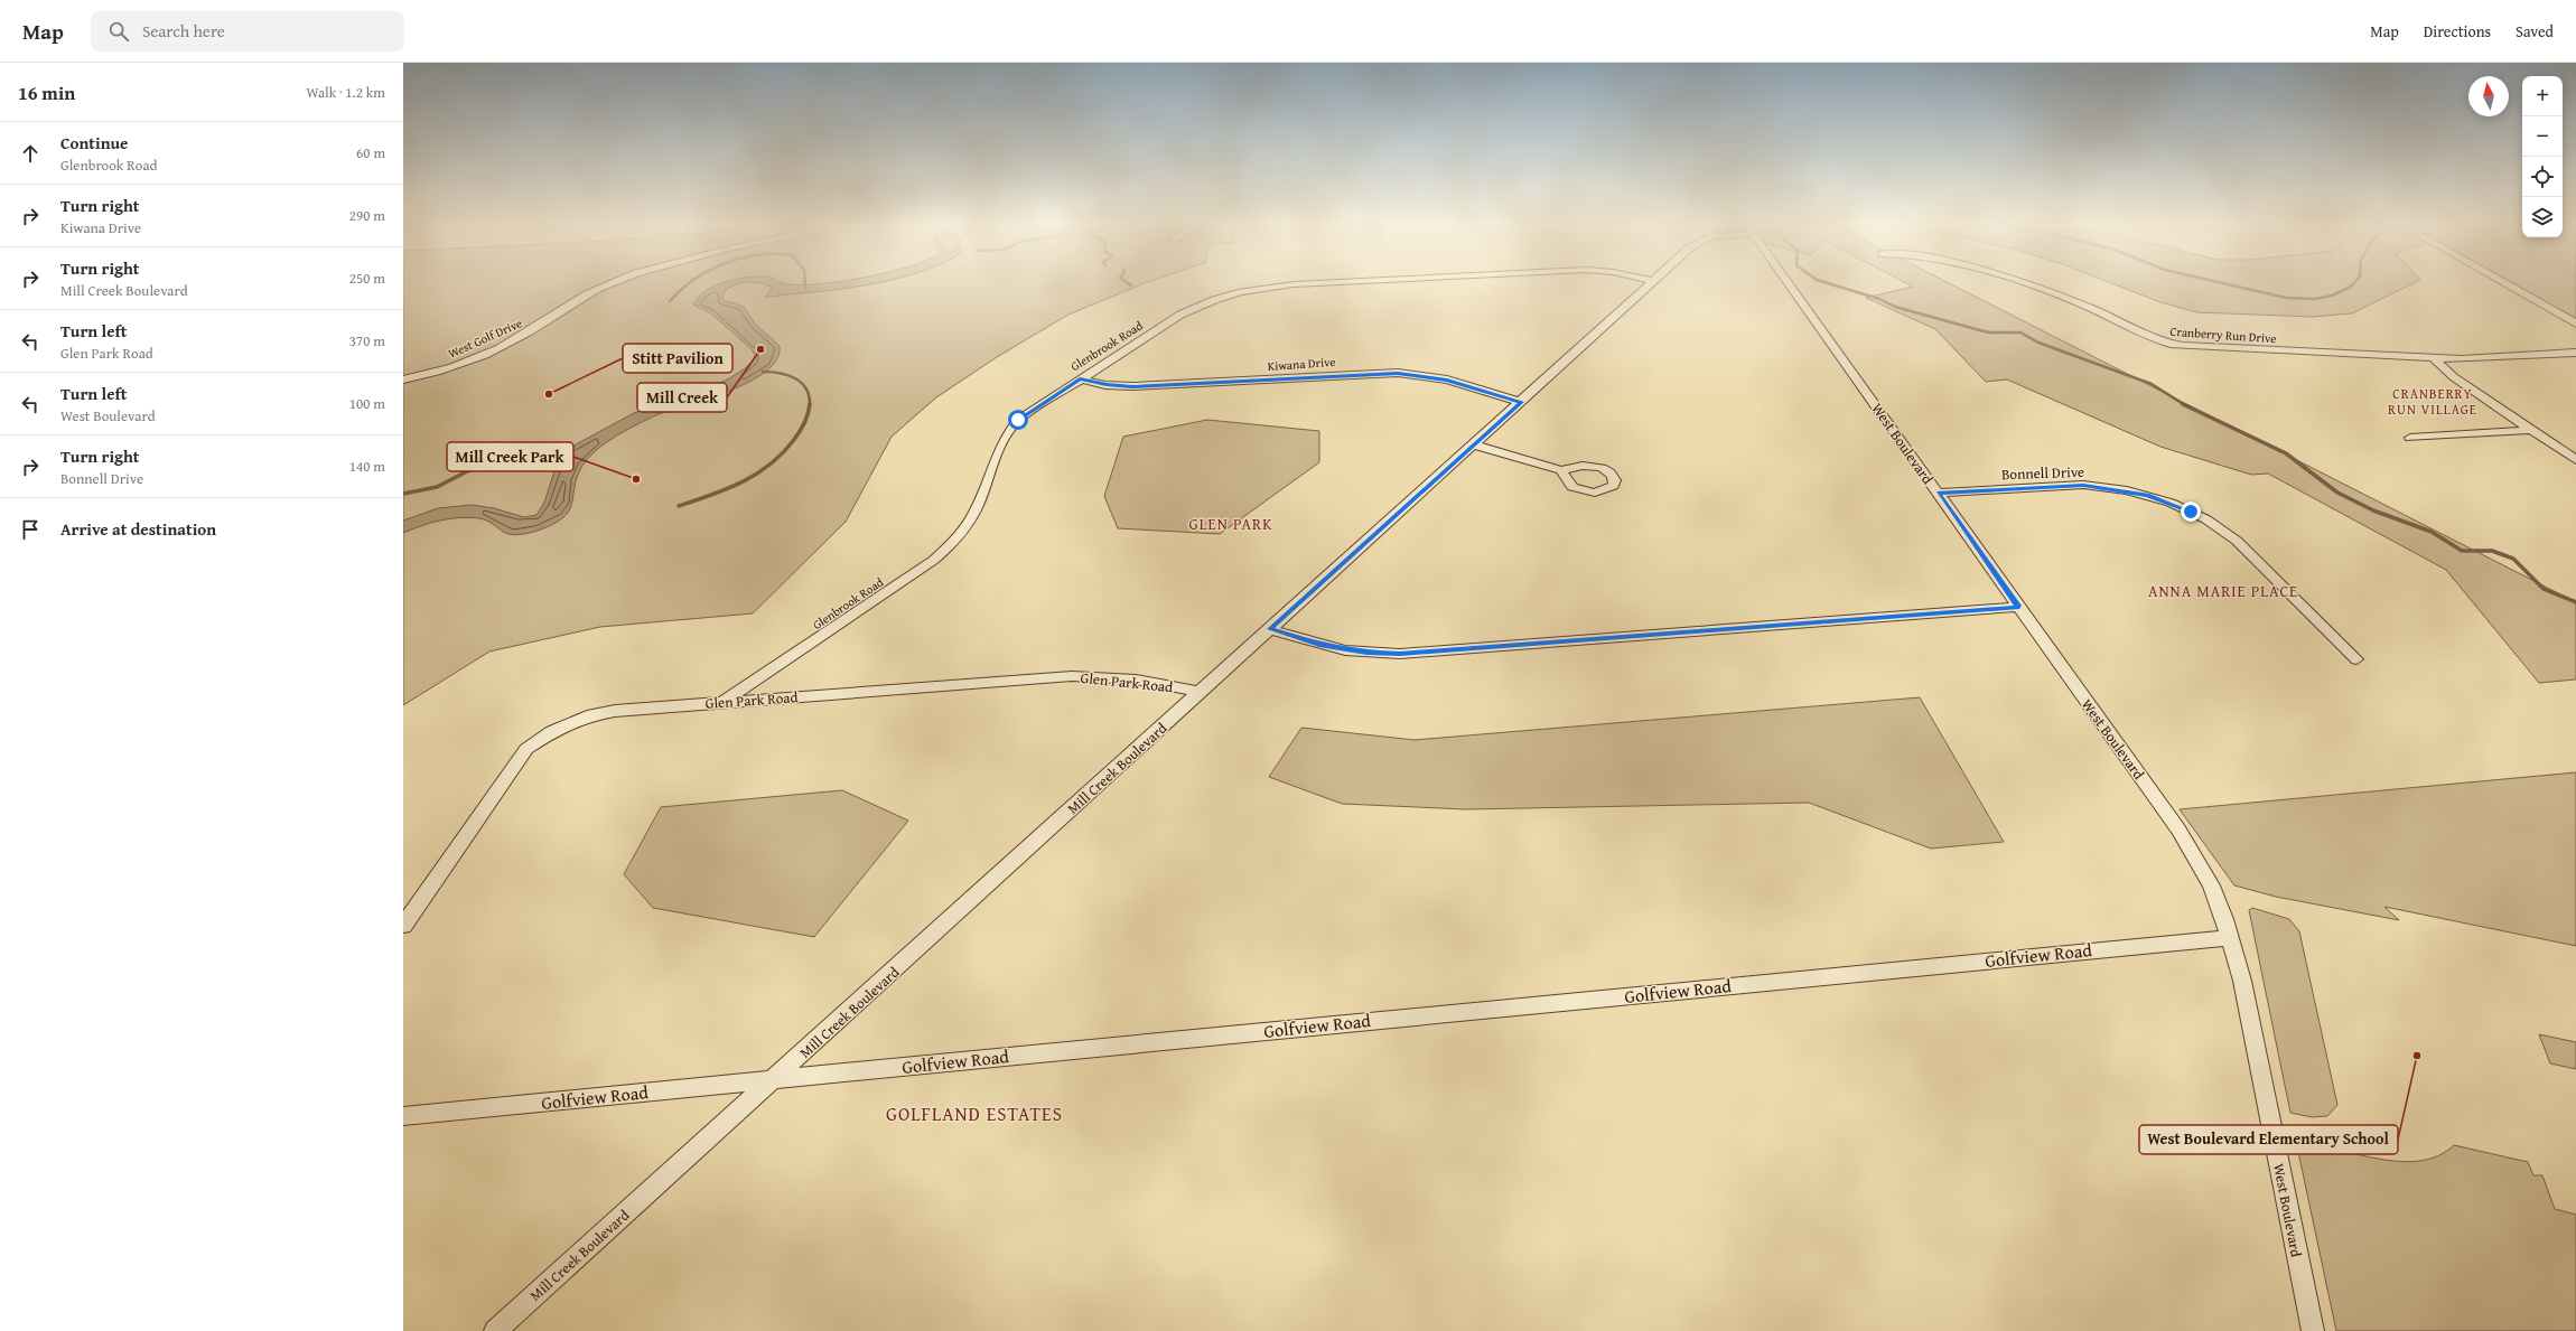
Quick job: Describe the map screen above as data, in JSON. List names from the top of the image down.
{
  "streets": {
    "street": [
      "Cranberry Run Drive",
      "West Golf Drive",
      "Glenbrook Road",
      "Kiwana Drive",
      "West Boulevard",
      "Bonnell Drive",
      "Glen Park Road",
      "Mill Creek Boulevard",
      "Golfview Road"
    ]
  },
  "crossings": [
    ["Glenbrook Road", "Kiwana Drive"],
    ["Glenbrook Road", "Glen Park Road"],
    ["Kiwana Drive", "Mill Creek Boulevard"],
    ["West Boulevard", "Bonnell Drive"],
    ["West Boulevard", "Golfview Road"],
    ["Glen Park Road", "Mill Creek Boulevard"],
    ["Mill Creek Boulevard", "Golfview Road"]
  ],
  "districts": [
    "CRANBERRY RUN VILLAGE",
    "GLEN PARK",
    "ANNA MARIE PLACE",
    "GOLFLAND ESTATES"
  ],
  "places": [
    "Mill Creek",
    "Stitt Pavilion",
    "Mill Creek Park",
    "West Boulevard Elementary School"
  ],
  "north": "top",
  "page": {
    "header": "Map",
    "search": "Search here",
    "nav": ["Map", "Directions", "Saved"],
    "heading": ["16 min", "Walk · 1.2 km"],
    "map_buttons": ["+", "−"],
    "list": [
      ["Continue", "Glenbrook Road", "60 m"],
      ["Turn right", "Kiwana Drive", "290 m"],
      ["Turn right", "Mill Creek Boulevard", "250 m"],
      ["Turn left", "Glen Park Road", "370 m"],
      ["Turn left", "West Boulevard", "100 m"],
      ["Turn right", "Bonnell Drive", "140 m"],
      "Arrive at destination"
    ]
  }
}
